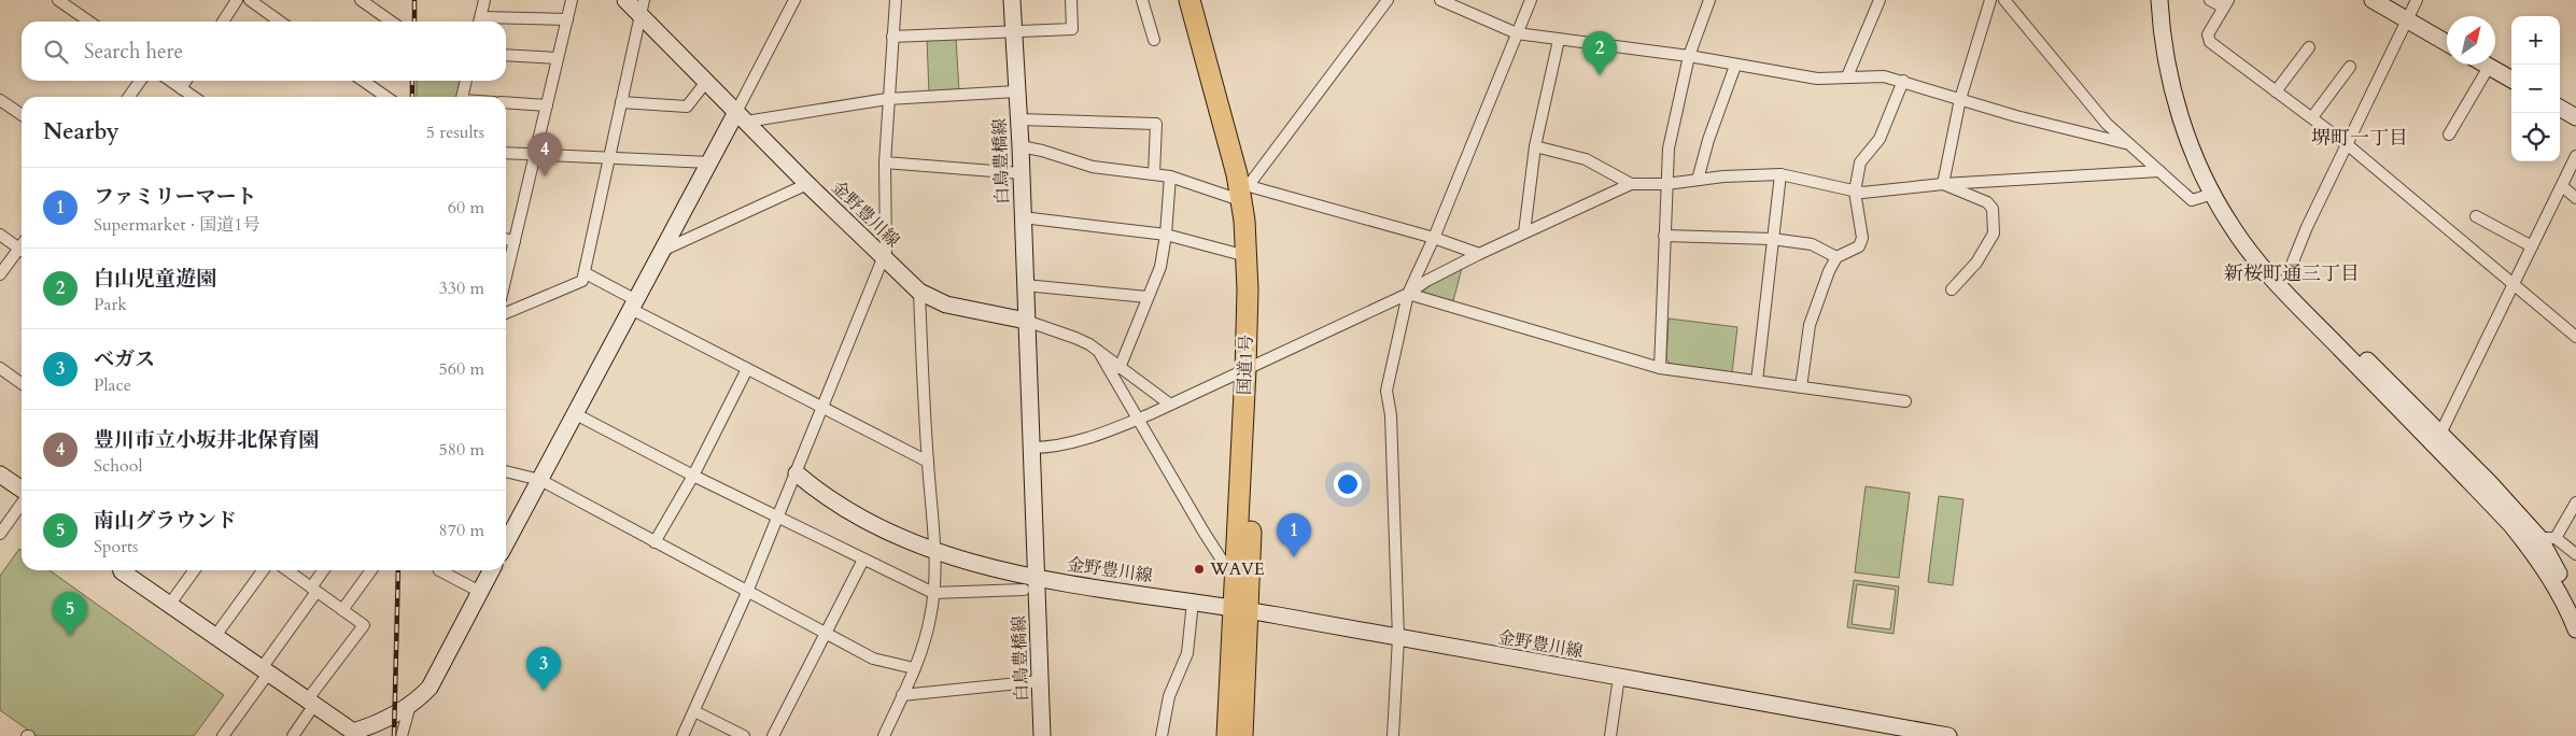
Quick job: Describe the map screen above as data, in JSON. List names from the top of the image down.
{
  "streets": {
    "highway": ["国道1号"],
    "street": ["白鳥豊橋線", "金野豊川線"]
  },
  "crossings": [
    ["白鳥豊橋線", "金野豊川線"],
    ["金野豊川線", "国道1号"]
  ],
  "districts": ["堺町一丁目", "新桜町通三丁目"],
  "places": ["WAVE"],
  "north": "top right",
  "page": {
    "map_buttons": ["+", "−"],
    "search": "Search here",
    "pins": [
      "2",
      "4",
      "1",
      "5",
      "3"
    ],
    "heading": ["Nearby", "5 results"],
    "list": [
      {
        "mark": "1",
        "name": "ファミリーマート",
        "note": "Supermarket · 国道1号",
        "value": "60 m"
      },
      {
        "mark": "2",
        "name": "白山児童遊園",
        "note": "Park",
        "value": "330 m"
      },
      {
        "mark": "3",
        "name": "ベガス",
        "note": "Place",
        "value": "560 m"
      },
      {
        "mark": "4",
        "name": "豊川市立小坂井北保育園",
        "note": "School",
        "value": "580 m"
      },
      {
        "mark": "5",
        "name": "南山グラウンド",
        "note": "Sports",
        "value": "870 m"
      }
    ]
  }
}
